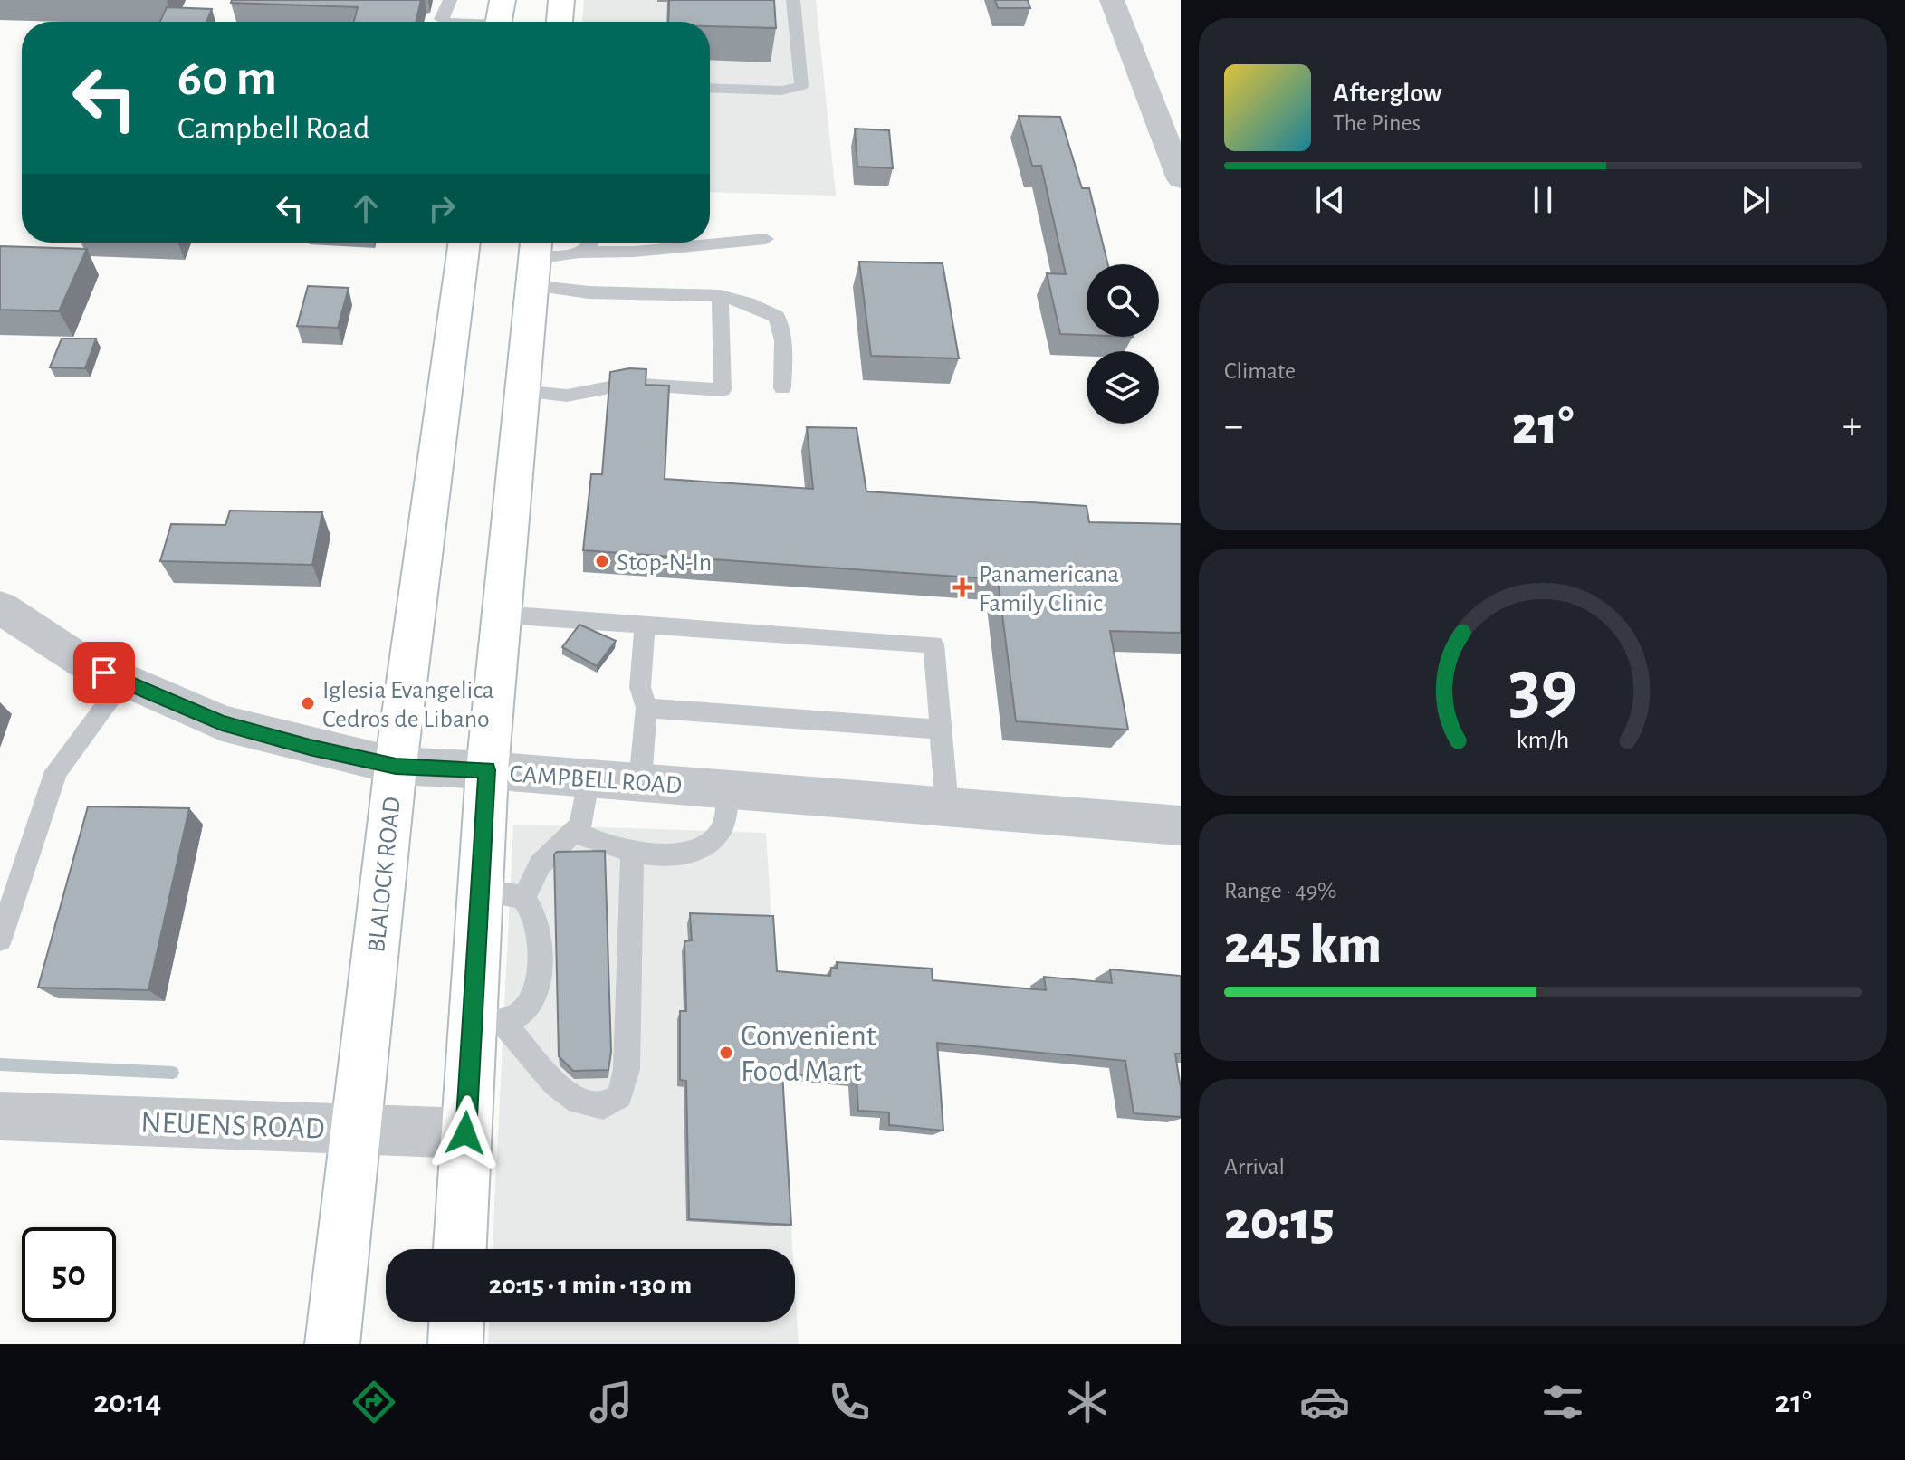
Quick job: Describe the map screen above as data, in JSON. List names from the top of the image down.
{
  "streets": {
    "main road": ["BLALOCK ROAD"],
    "street": ["CAMPBELL ROAD", "NEUENS ROAD"]
  },
  "crossings": [
    ["CAMPBELL ROAD", "BLALOCK ROAD"],
    ["BLALOCK ROAD", "NEUENS ROAD"]
  ],
  "places": {
    "other": ["Stop-N-In", "Iglesia Evangelica Cedros de Libano", "Convenient Food Mart"],
    "health": ["Panamericana Family Clinic"]
  },
  "page": {
    "turn": ["60 m", "Campbell Road"],
    "song": ["Afterglow", "The Pines"],
    "tile": [
      "Climate",
      ["Range · 49%", "245 km"],
      ["Arrival", "20:15"]
    ],
    "heat": ["−", "21°", "+"],
    "limit": "50",
    "trip": "20:15 · 1 min · 130 m",
    "tabs": ["20:14", "21°"],
    "gauge": ["39", "km/h"]
  }
}
